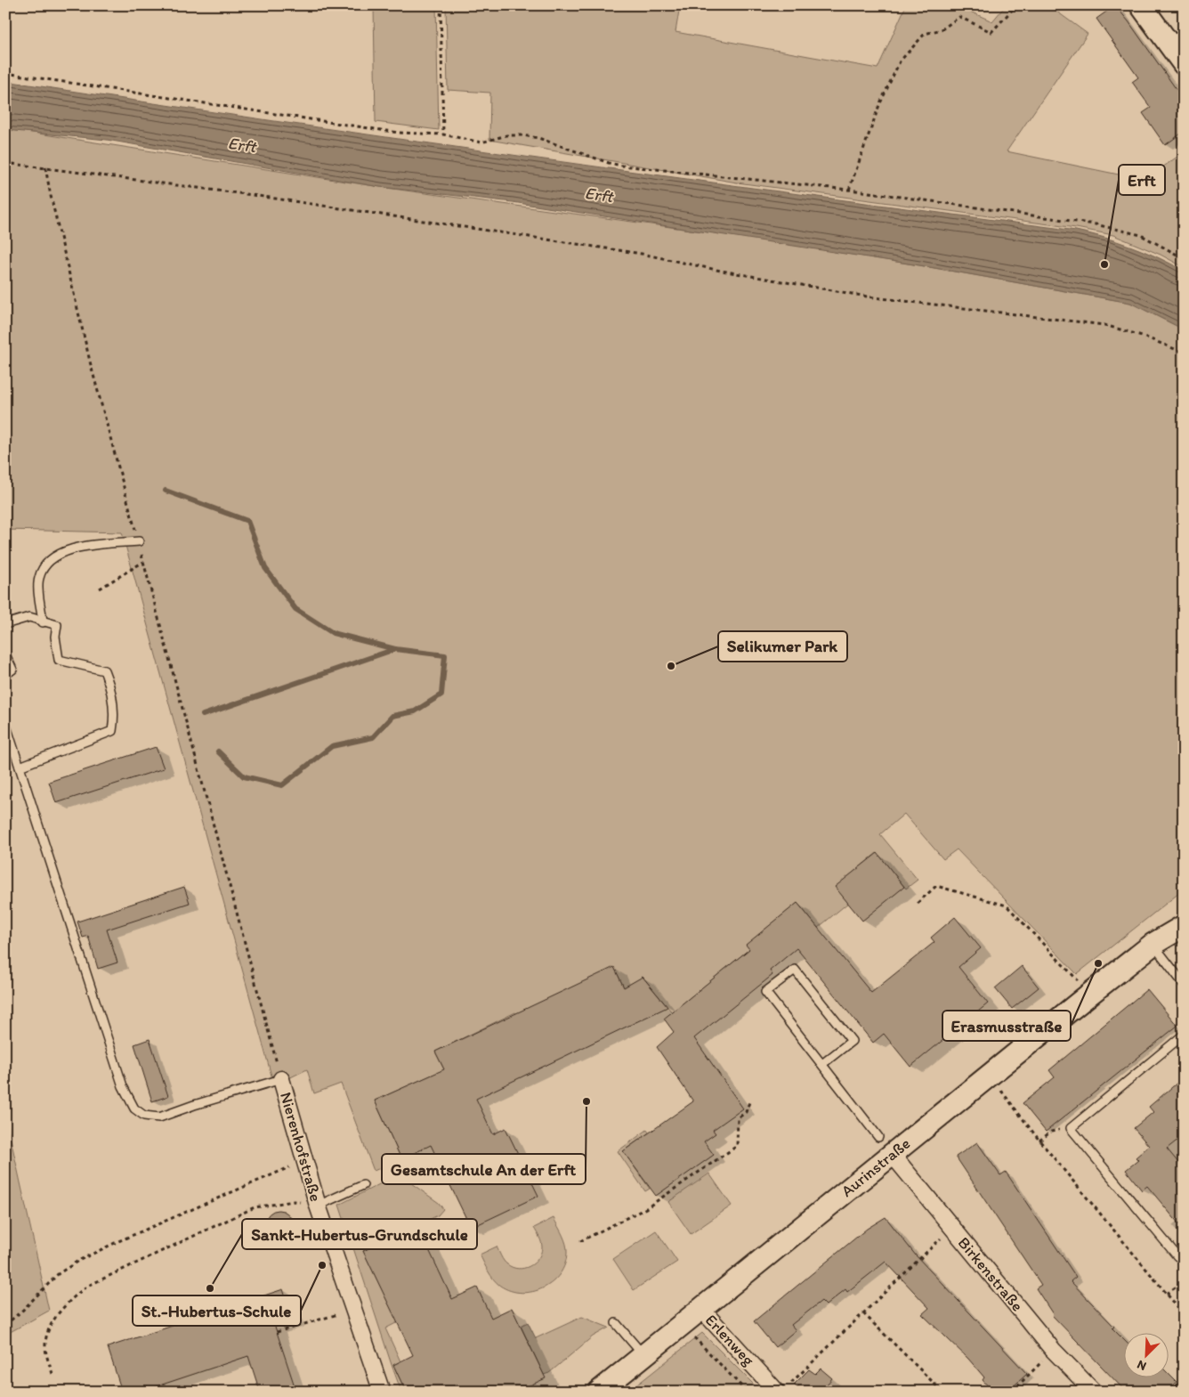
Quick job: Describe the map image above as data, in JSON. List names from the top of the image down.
{
  "streets": {
    "main road": ["Aurinstraße"],
    "street": ["Nierenhofstraße", "Birkenstraße", "Erlenweg"]
  },
  "crossings": [
    ["Aurinstraße", "Birkenstraße"],
    ["Aurinstraße", "Erlenweg"]
  ],
  "water": ["Erft"],
  "places": [
    "Erft",
    "Selikumer Park",
    "Erasmusstraße",
    "Gesamtschule An der Erft",
    "St.-Hubertus-Schule",
    "Sankt-Hubertus-Grundschule"
  ],
  "north": "bottom left"
}
